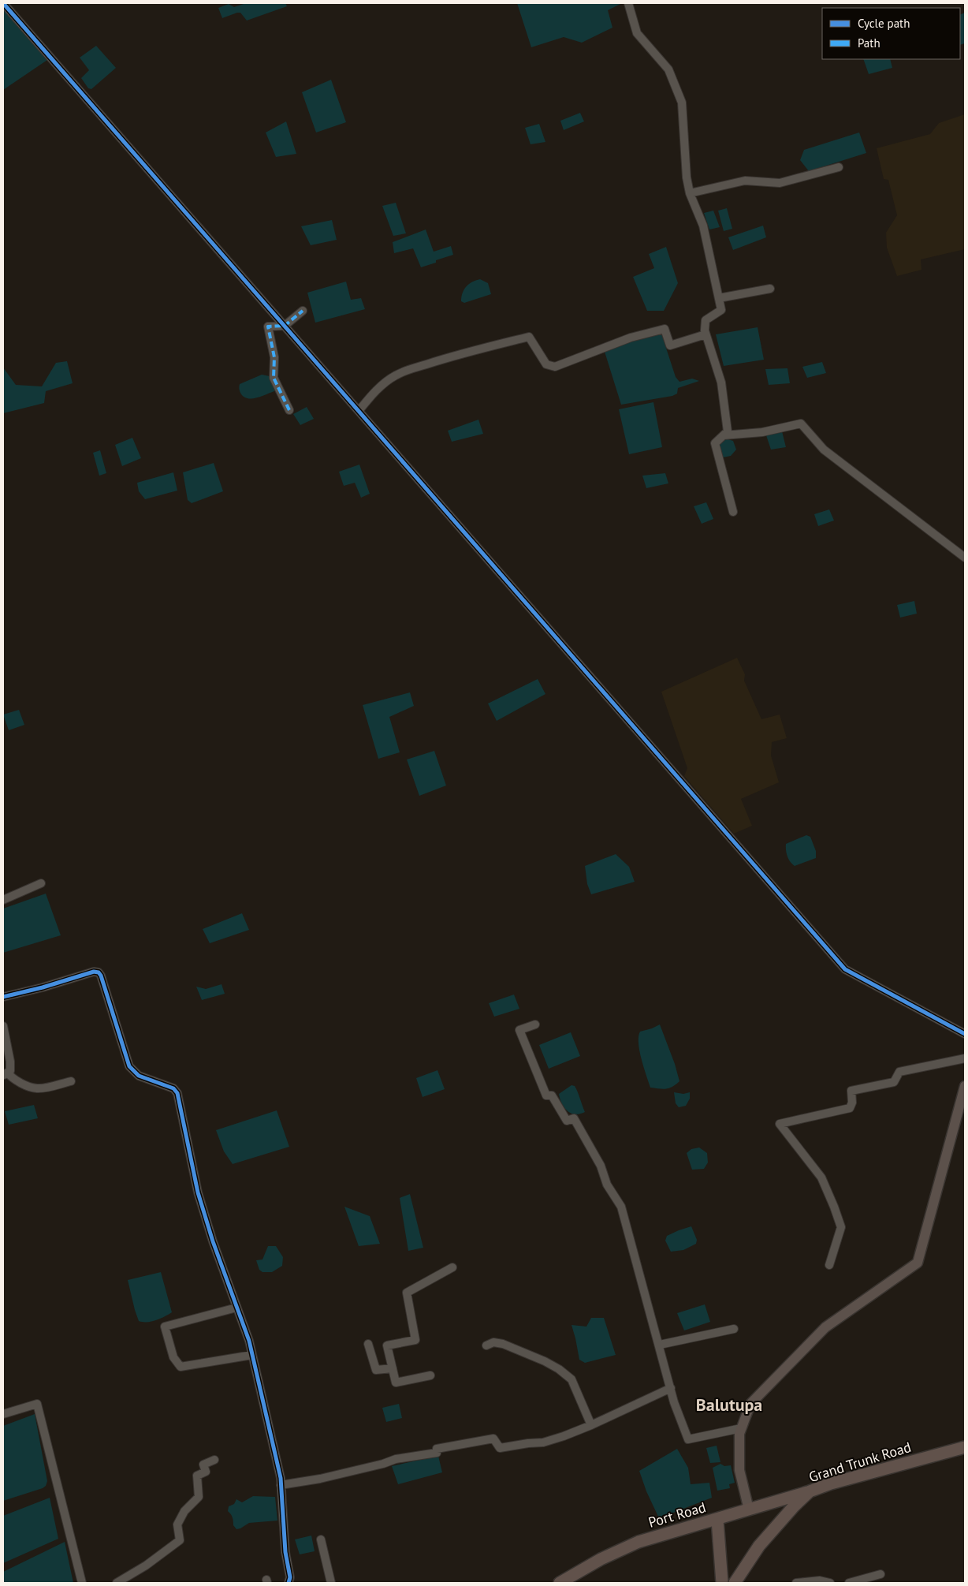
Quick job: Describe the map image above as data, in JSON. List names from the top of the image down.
{
  "streets": {
    "highway": ["Grand Trunk Road", "Port Road"]
  },
  "crossings": [
    ["Grand Trunk Road", "Port Road"]
  ],
  "districts": ["Balutupa"],
  "legend": ["Cycle path", "Path"]
}
